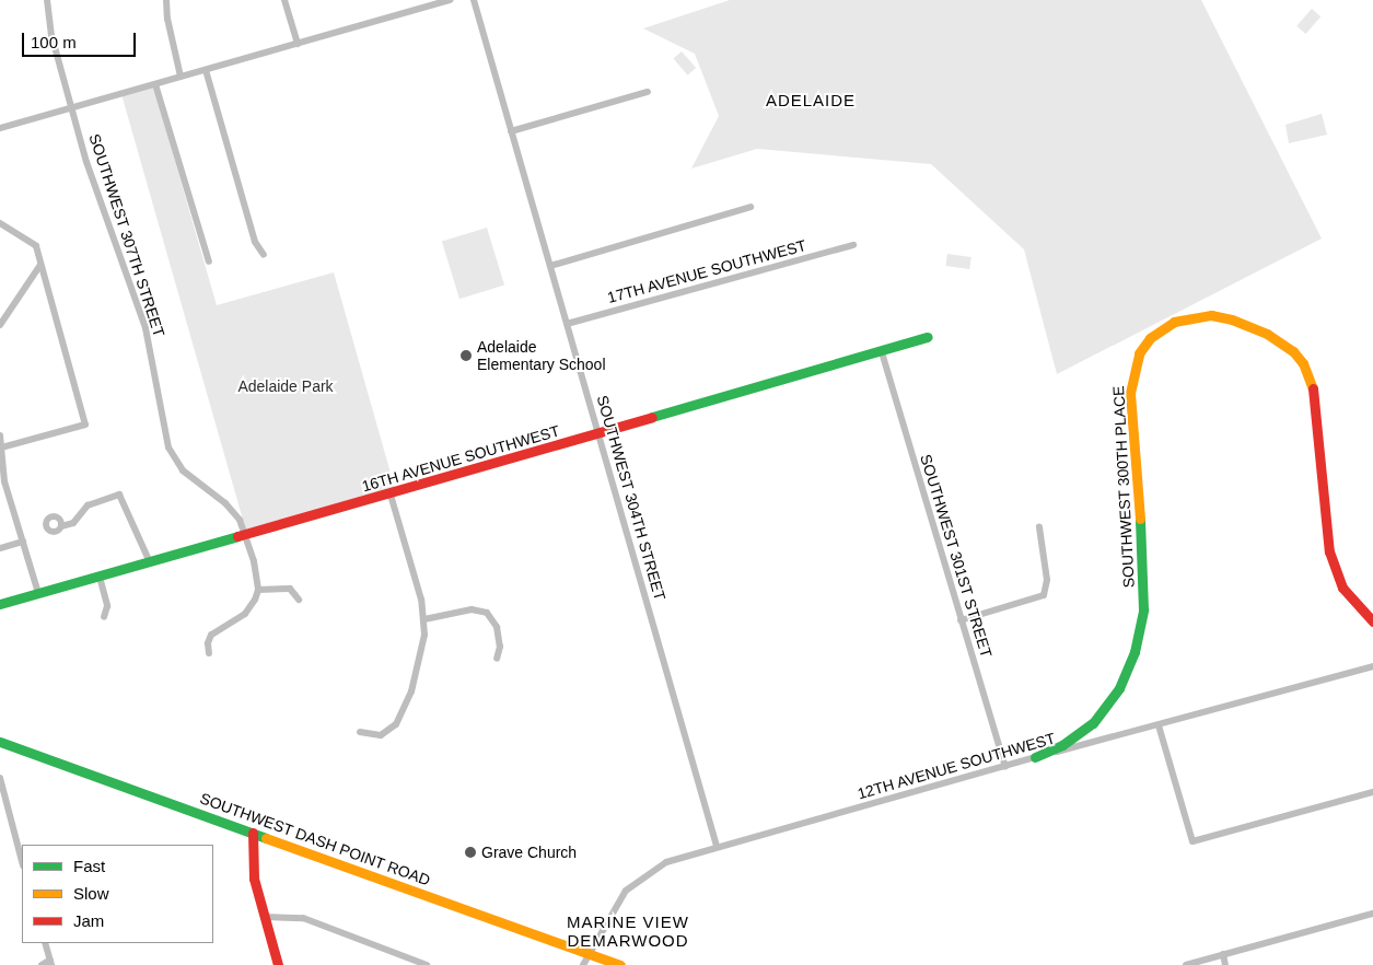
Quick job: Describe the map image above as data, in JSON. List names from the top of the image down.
{
  "streets": {
    "street": [
      "SOUTHWEST 307TH STREET",
      "17TH AVENUE SOUTHWEST",
      "16TH AVENUE SOUTHWEST",
      "SOUTHWEST 300TH PLACE",
      "SOUTHWEST 304TH STREET",
      "SOUTHWEST 301ST STREET",
      "12TH AVENUE SOUTHWEST",
      "SOUTHWEST DASH POINT ROAD"
    ]
  },
  "crossings": [
    ["SOUTHWEST 307TH STREET", "16TH AVENUE SOUTHWEST"],
    ["17TH AVENUE SOUTHWEST", "SOUTHWEST 304TH STREET"],
    ["16TH AVENUE SOUTHWEST", "SOUTHWEST 304TH STREET"],
    ["16TH AVENUE SOUTHWEST", "SOUTHWEST 301ST STREET"],
    ["SOUTHWEST 300TH PLACE", "12TH AVENUE SOUTHWEST"],
    ["SOUTHWEST 304TH STREET", "12TH AVENUE SOUTHWEST"],
    ["SOUTHWEST 301ST STREET", "12TH AVENUE SOUTHWEST"],
    ["12TH AVENUE SOUTHWEST", "SOUTHWEST DASH POINT ROAD"]
  ],
  "districts": ["ADELAIDE", "MARINE VIEW DEMARWOOD"],
  "parks": ["Adelaide Park"],
  "places": ["Adelaide Elementary School", "Grave Church"],
  "legend": ["Fast", "Slow", "Jam"],
  "scale_bar": "100 m"
}
